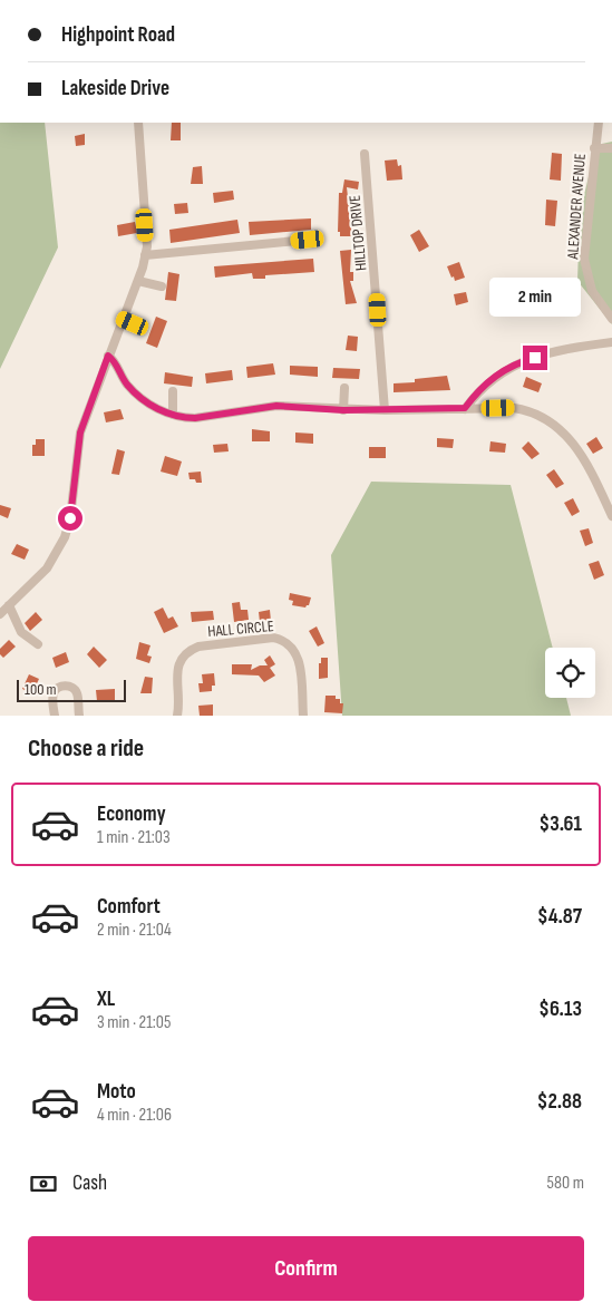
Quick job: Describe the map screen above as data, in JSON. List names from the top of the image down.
{
  "streets": {
    "street": ["ALEXANDER AVENUE", "HILLTOP DRIVE", "HALL CIRCLE"]
  },
  "scale_bar": "100 m",
  "page": {
    "banner": ["Highpoint Road", "Lakeside Drive"],
    "bubble": "2 min",
    "scale": "100 m",
    "heading": "Choose a ride",
    "list": [
      {
        "name": "Economy",
        "note": "1 min · 21:03",
        "value": "$3.61"
      },
      {
        "name": "Comfort",
        "note": "2 min · 21:04",
        "value": "$4.87"
      },
      {
        "name": "XL",
        "note": "3 min · 21:05",
        "value": "$6.13"
      },
      {
        "name": "Moto",
        "note": "4 min · 21:06",
        "value": "$2.88"
      }
    ],
    "pay": ["Cash", "580 m"],
    "buttons": "Confirm"
  }
}
